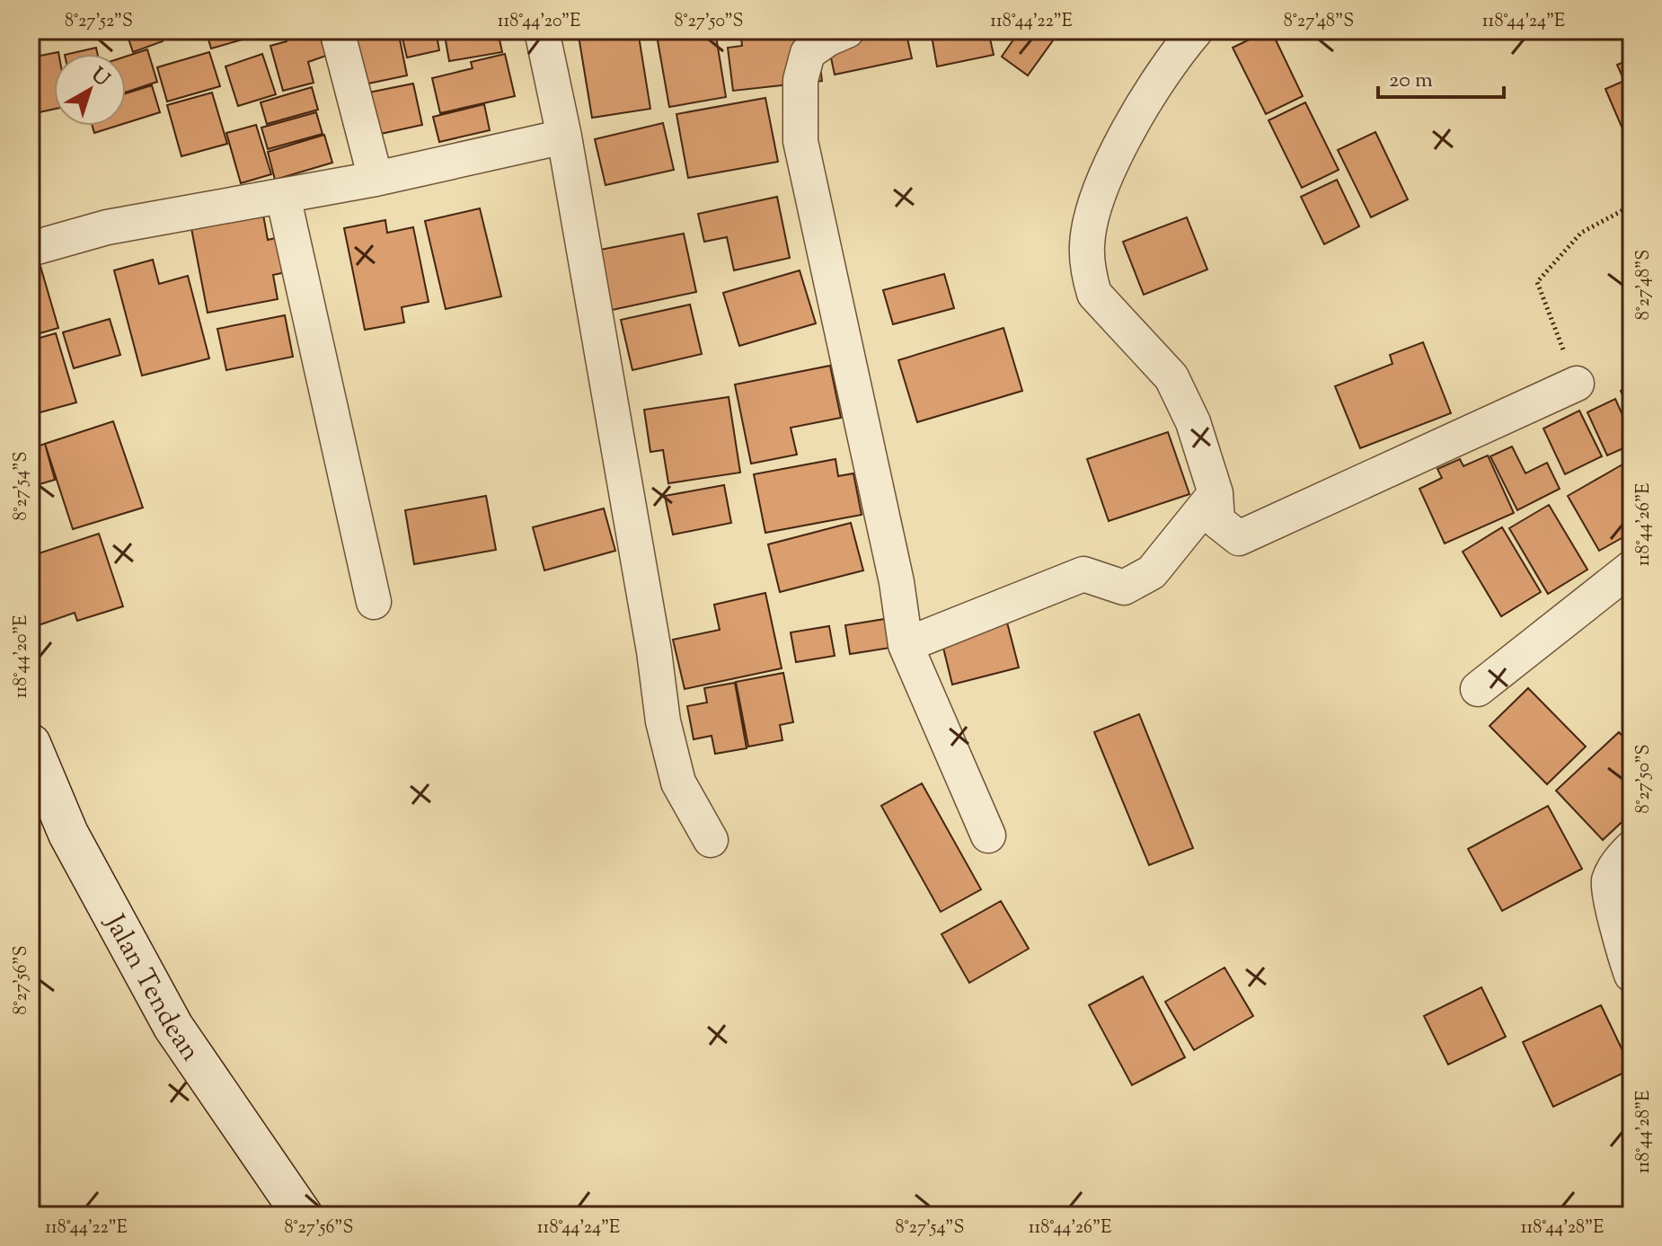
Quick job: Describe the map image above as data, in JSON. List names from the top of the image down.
{
  "streets": {
    "street": ["Jalan Tendean"]
  },
  "scale_bar": "20 m",
  "north": "top right",
  "coordinates": [
    "8°27'52\"S",
    "118°44'20\"E",
    "8°27'50\"S",
    "118°44'22\"E",
    "8°27'48\"S",
    "118°44'24\"E",
    "8°27'54\"S",
    "118°44'26\"E",
    "8°27'56\"S",
    "118°44'28\"E"
  ]
}
